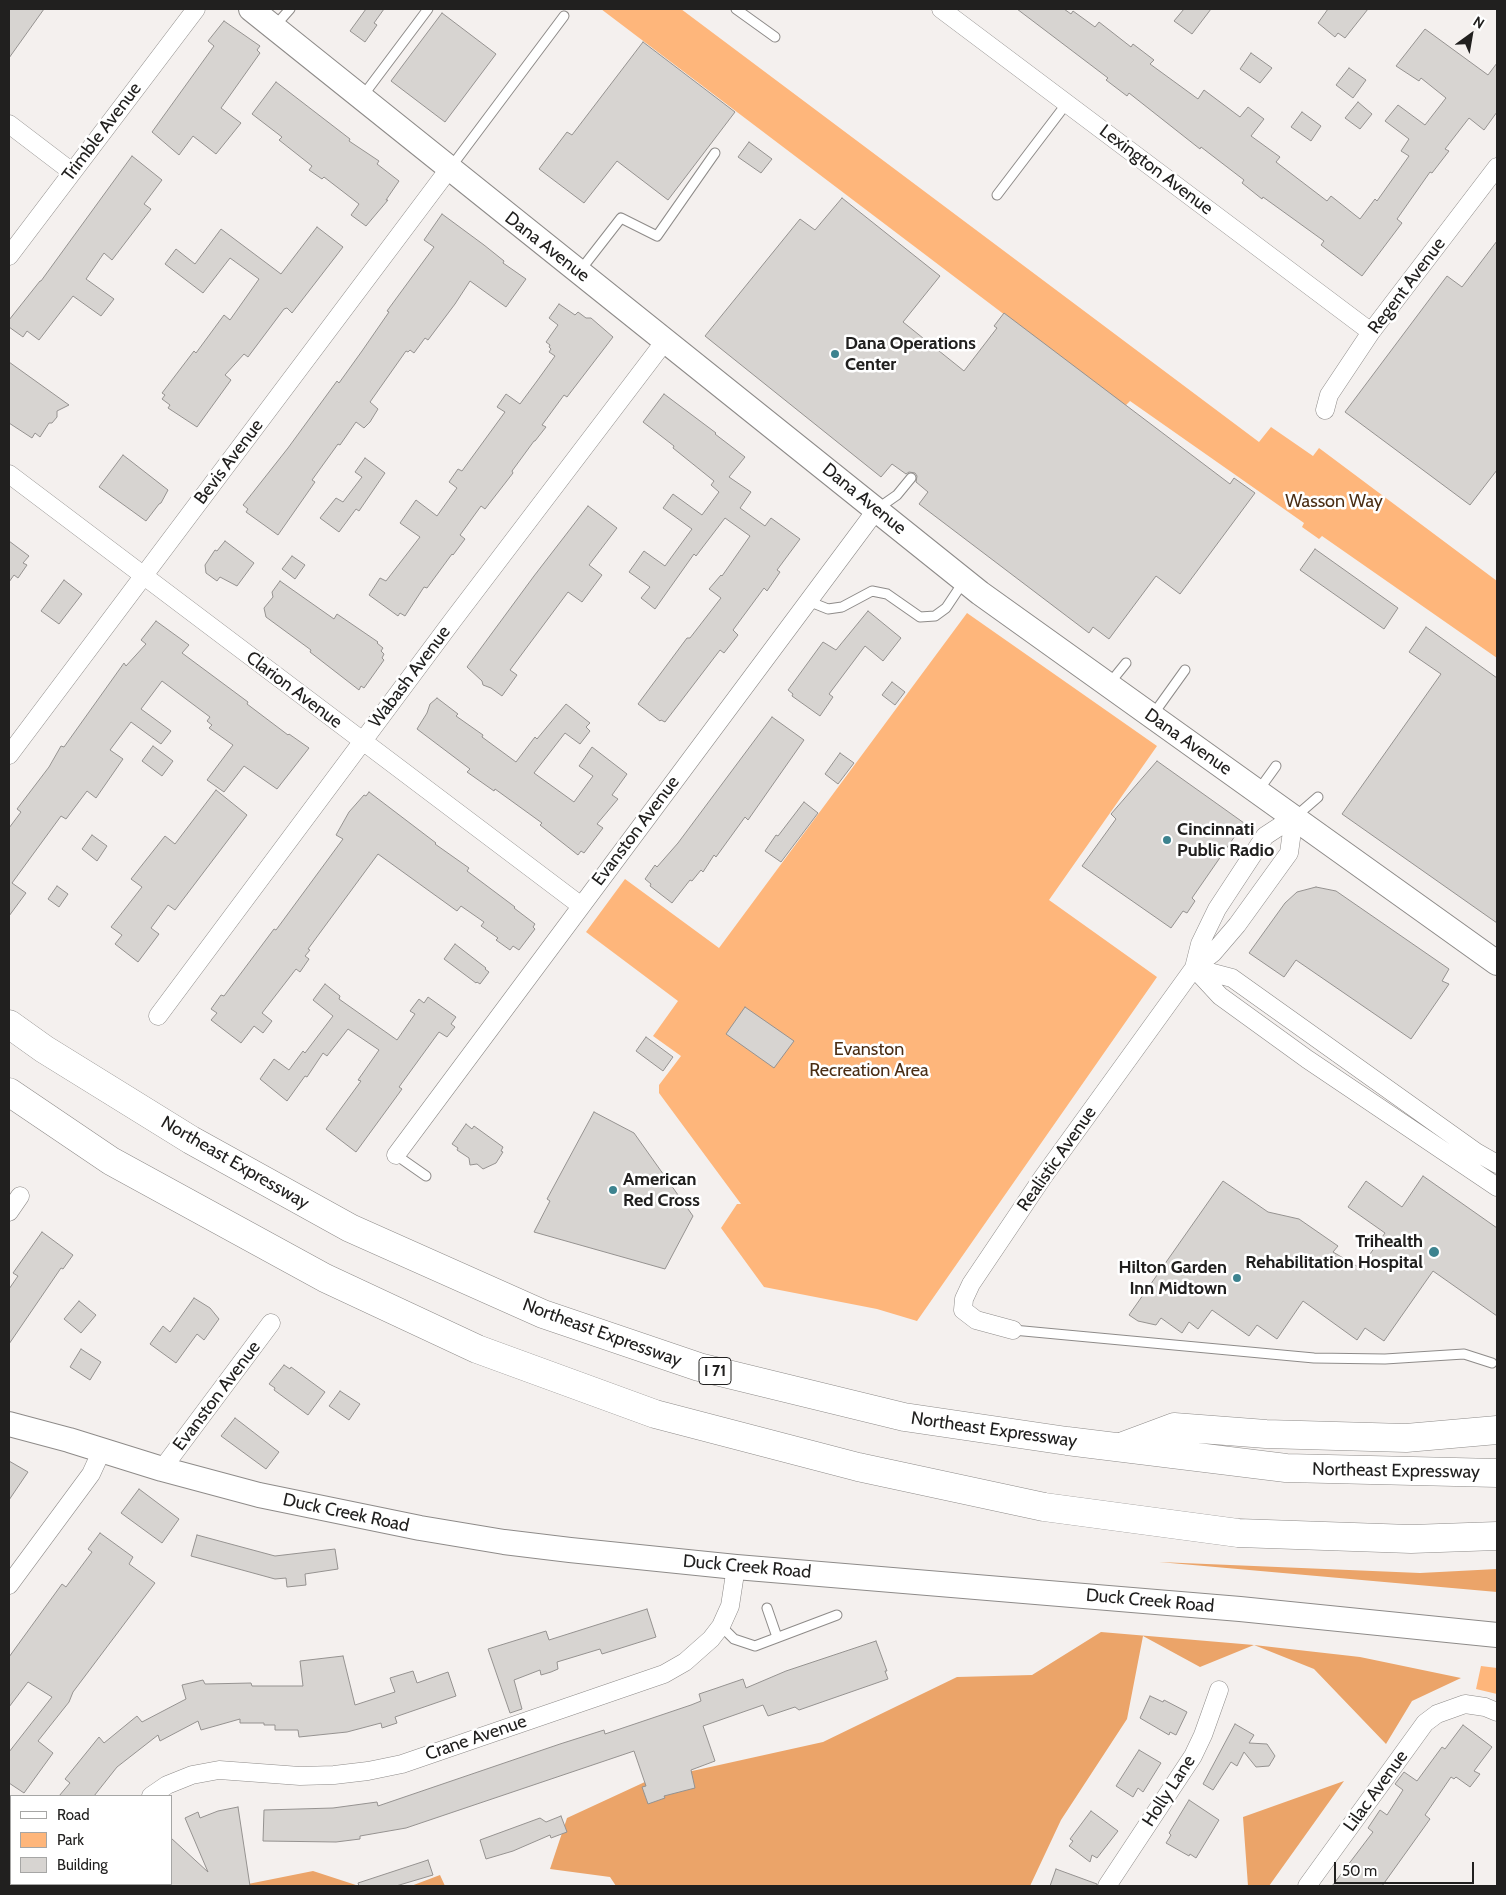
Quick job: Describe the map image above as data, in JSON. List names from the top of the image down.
{
  "streets": {
    "highway": ["Northeast Expressway", "I 71"],
    "street": [
      "Trimble Avenue",
      "Lexington Avenue",
      "Dana Avenue",
      "Regent Avenue",
      "Bevis Avenue",
      "Wabash Avenue",
      "Clarion Avenue",
      "Evanston Avenue",
      "Realistic Avenue",
      "Duck Creek Road",
      "Crane Avenue",
      "Holly Lane",
      "Lilac Avenue"
    ]
  },
  "crossings": [
    ["Lexington Avenue", "Regent Avenue"],
    ["Dana Avenue", "Bevis Avenue"],
    ["Dana Avenue", "Wabash Avenue"],
    ["Dana Avenue", "Evanston Avenue"],
    ["Dana Avenue", "Realistic Avenue"],
    ["Bevis Avenue", "Clarion Avenue"],
    ["Wabash Avenue", "Clarion Avenue"],
    ["Clarion Avenue", "Evanston Avenue"],
    ["Evanston Avenue", "Duck Creek Road"],
    ["Duck Creek Road", "Crane Avenue"]
  ],
  "parks": ["Wasson Way", "Evanston Recreation Area"],
  "places": [
    "Dana Operations Center",
    "Cincinnati Public Radio",
    "American Red Cross",
    "Trihealth Rehabilitation Hospital",
    "Hilton Garden Inn Midtown"
  ],
  "legend": ["Road", "Park", "Building"],
  "scale_bar": "50 m",
  "north": "top right"
}
